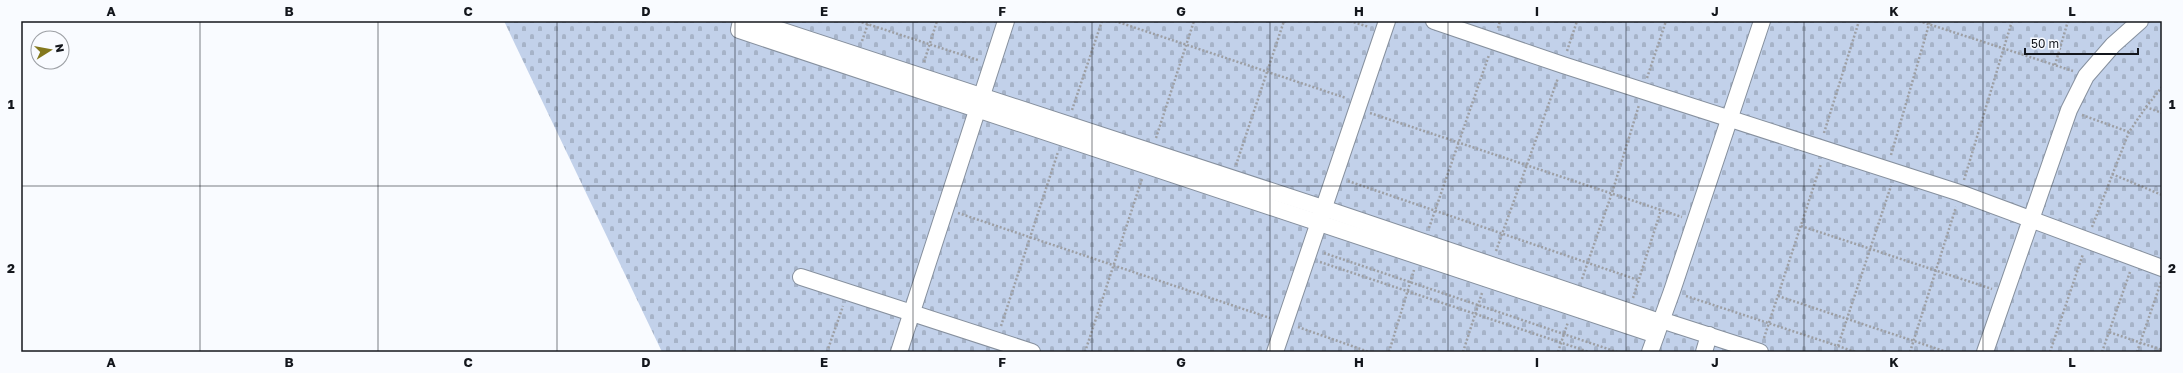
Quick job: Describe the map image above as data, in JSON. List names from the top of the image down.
{
  "scale_bar": "50 m",
  "north": "right",
  "grid": {
    "columns": [
      "A",
      "B",
      "C",
      "D",
      "E",
      "F",
      "G",
      "H",
      "I",
      "J",
      "K",
      "L"
    ],
    "rows": ["1", "2"]
  }
}
